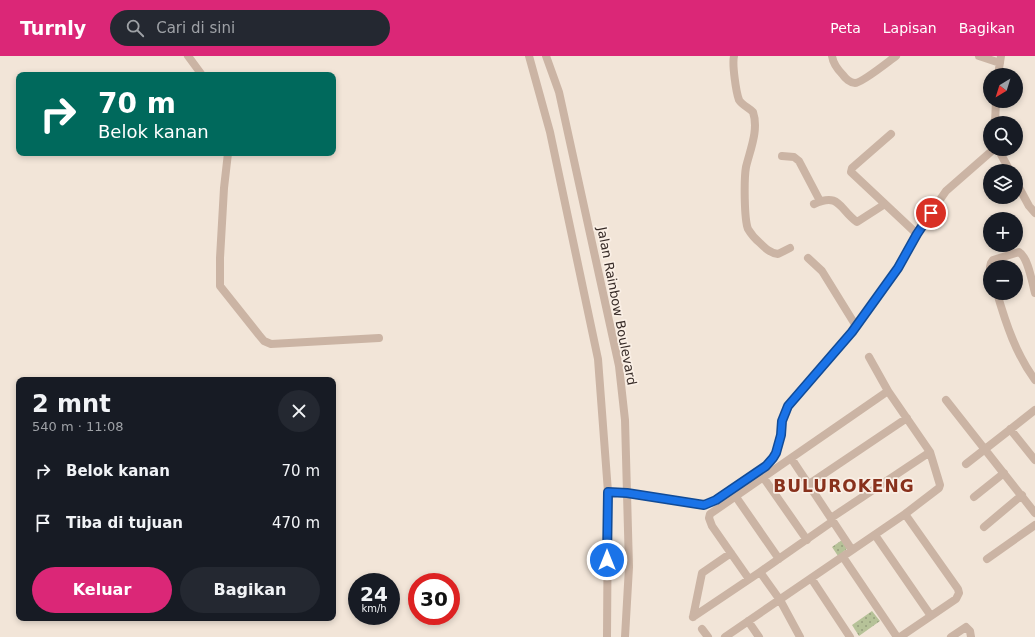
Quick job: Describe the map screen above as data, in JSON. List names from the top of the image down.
{
  "streets": {
    "street": ["Jalan Rainbow Boulevard"]
  },
  "districts": ["BULUROKENG"],
  "north": "bottom left",
  "page": {
    "header": "Turnly",
    "search": "Cari di sini",
    "nav": ["Peta", "Lapisan", "Bagikan"],
    "map_buttons": ["+", "−"],
    "turn": ["70 m", "Belok kanan"],
    "heading": ["2 mnt", "540 m · 11:08"],
    "list": [
      {
        "name": "Belok kanan",
        "value": "70 m"
      },
      {
        "name": "Tiba di tujuan",
        "value": "470 m"
      }
    ],
    "buttons": ["Keluar", "Bagikan"],
    "speed": "24 km/h",
    "limit": "30"
  }
}
